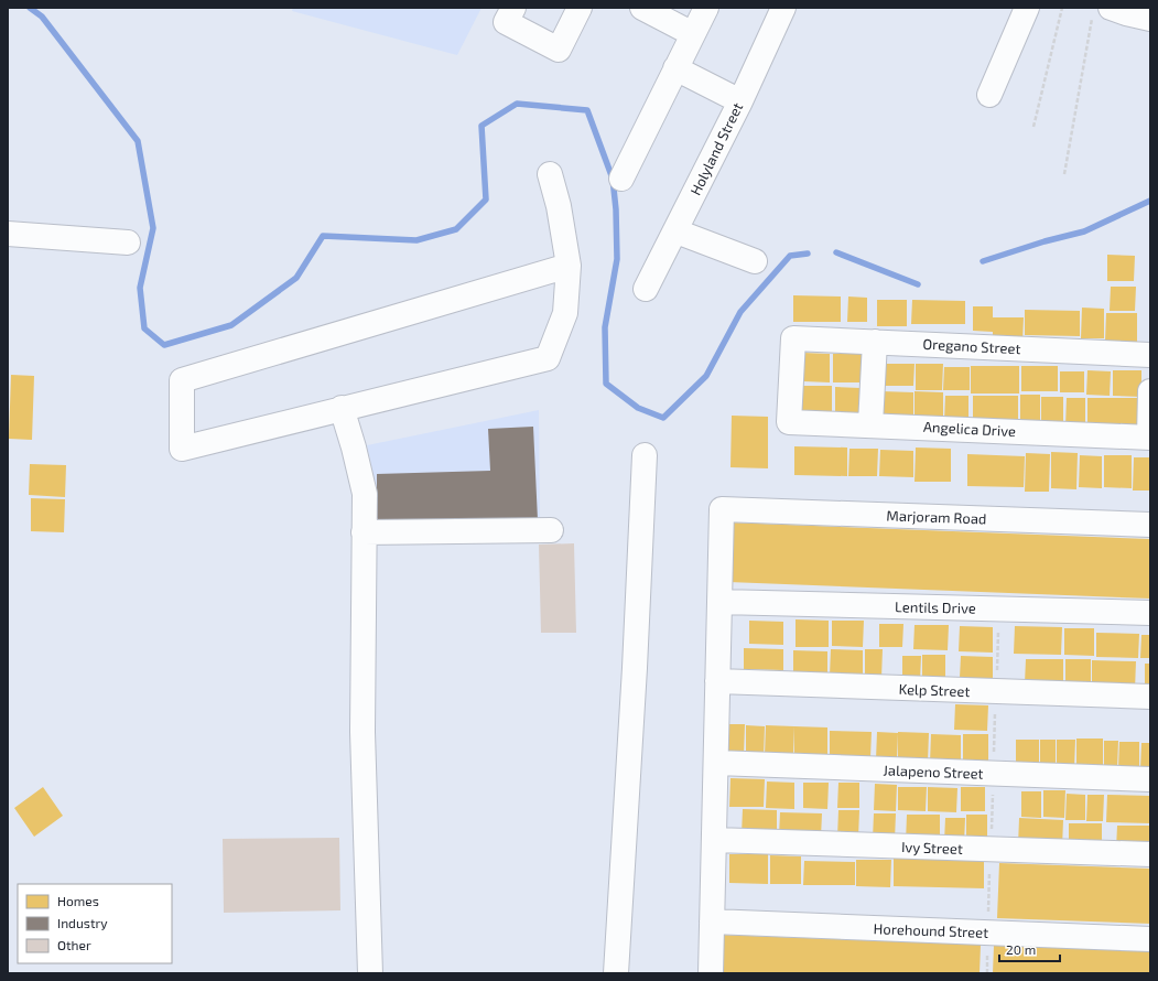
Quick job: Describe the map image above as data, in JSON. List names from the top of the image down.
{
  "streets": {
    "street": [
      "Holyland Street",
      "Oregano Street",
      "Angelica Drive",
      "Marjoram Road",
      "Lentils Drive",
      "Kelp Street",
      "Jalapeno Street",
      "Ivy Street",
      "Horehound Street"
    ]
  },
  "crossings": [
    ["Oregano Street", "Angelica Drive"],
    ["Marjoram Road", "Lentils Drive"]
  ],
  "legend": ["Homes", "Industry", "Other"],
  "scale_bar": "20 m"
}
